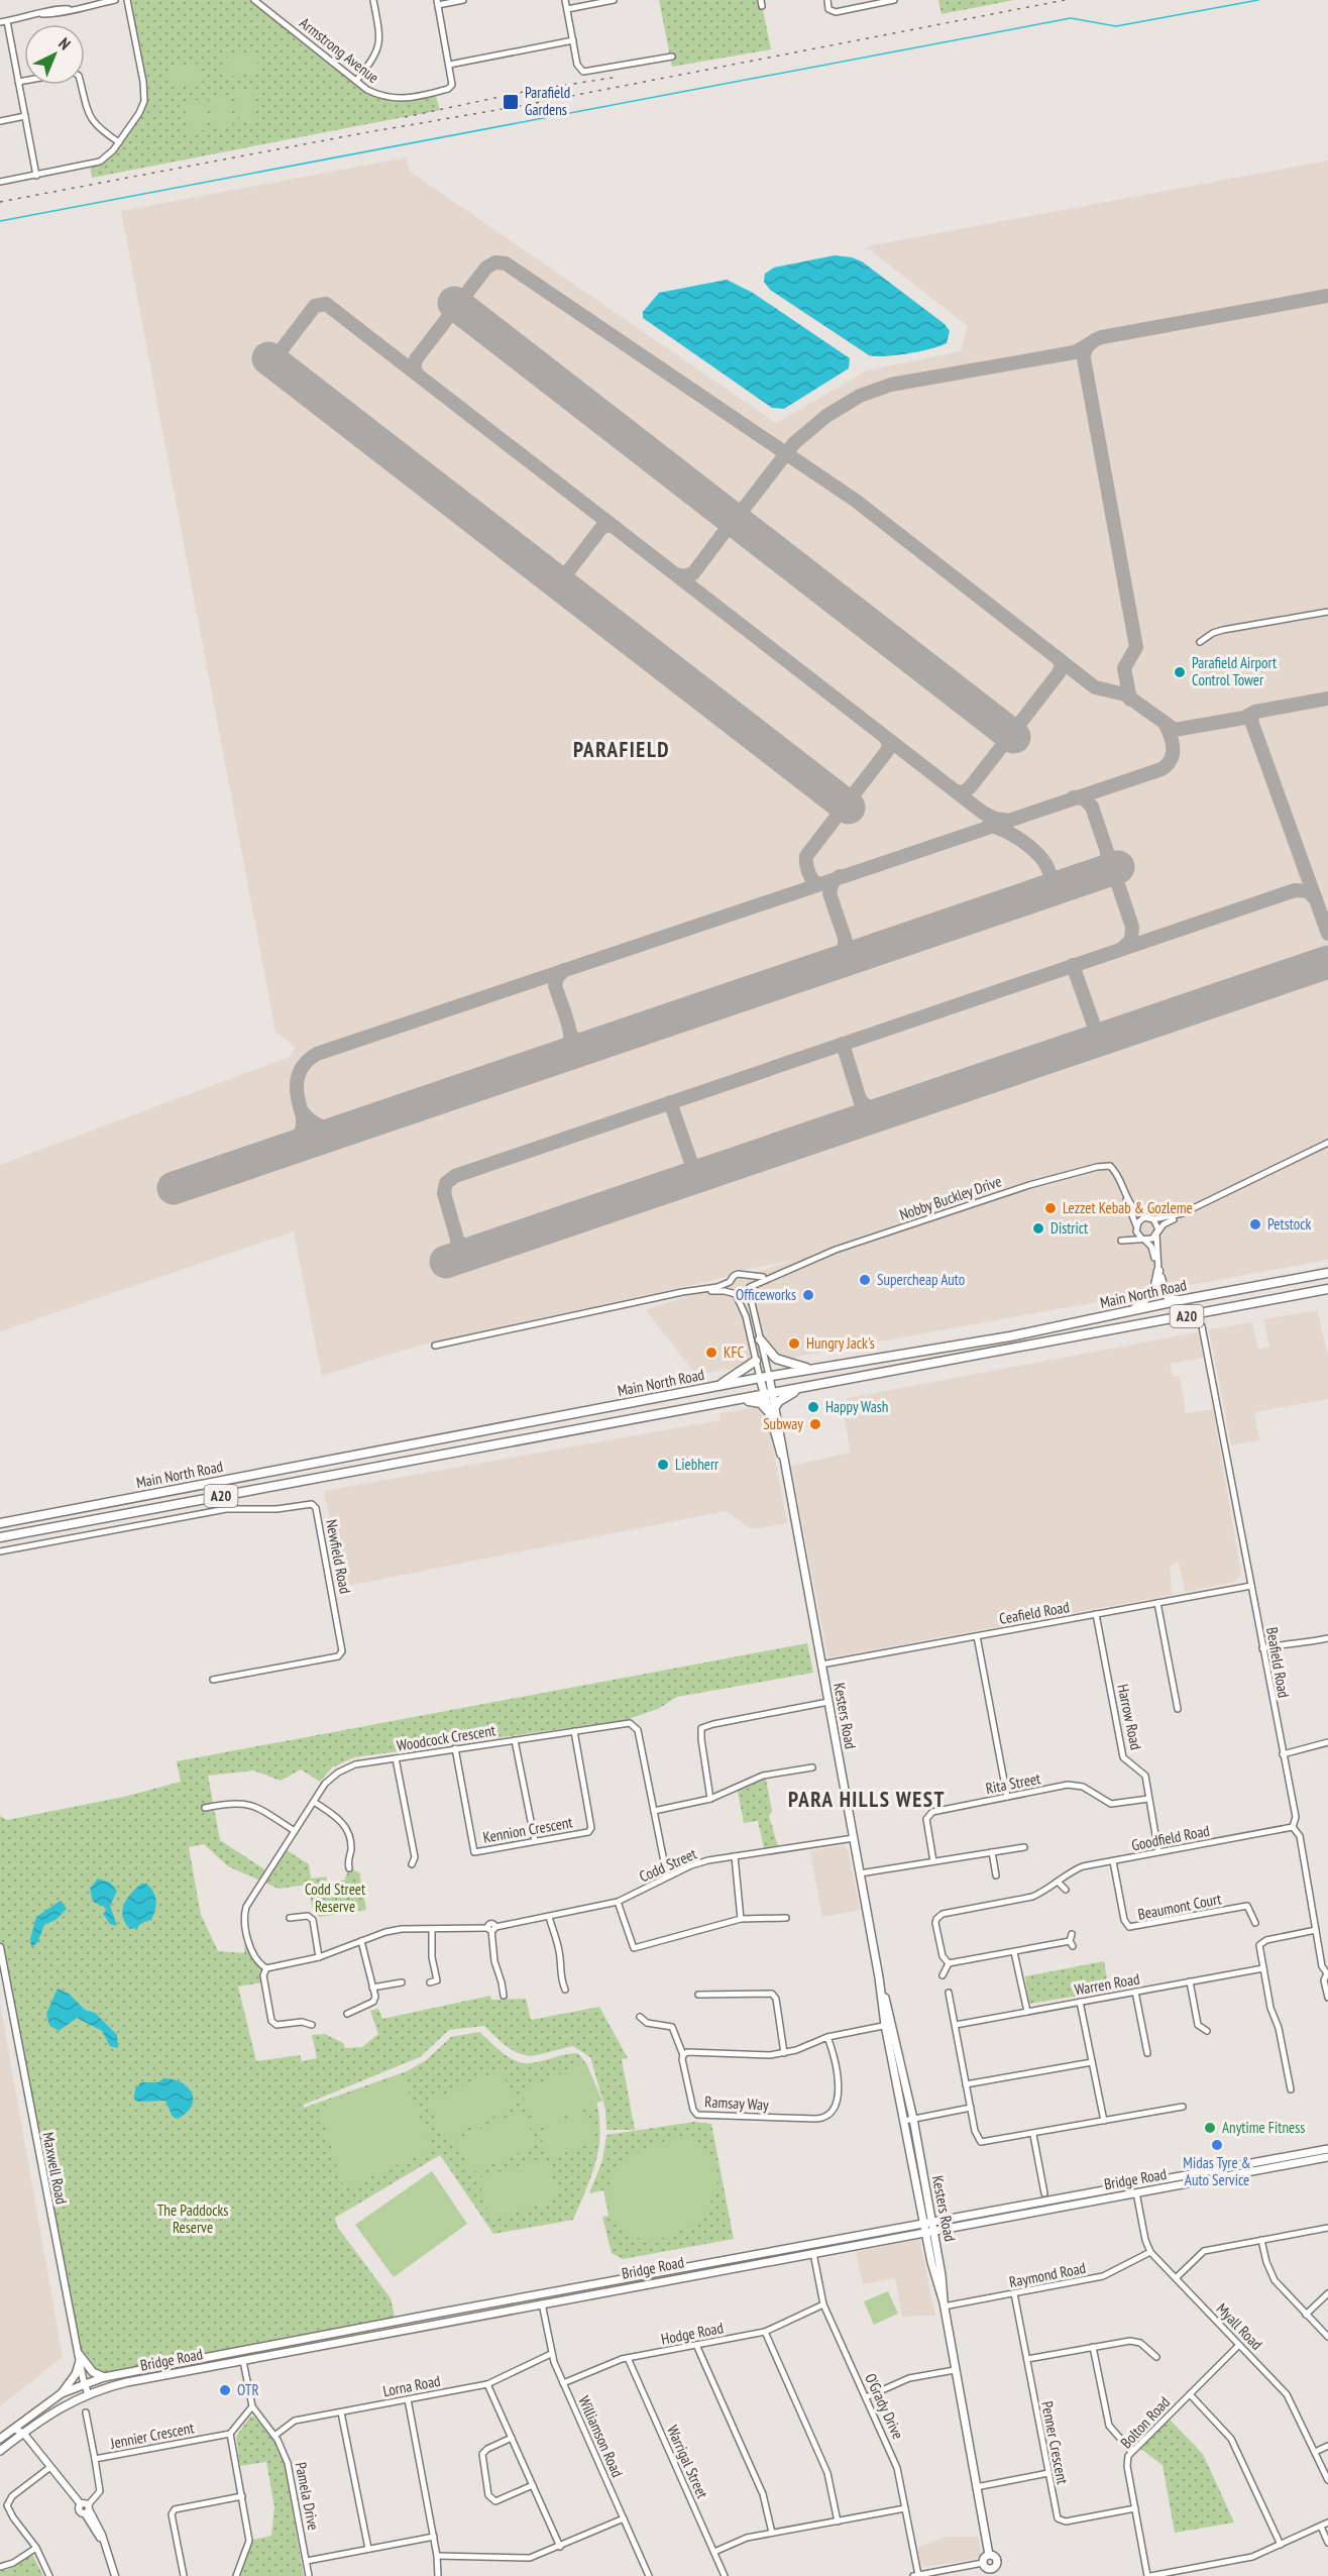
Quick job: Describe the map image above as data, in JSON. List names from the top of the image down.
{
  "streets": {
    "highway": ["Main North Road", "A20"],
    "main road": ["Kesters Road", "Bridge Road"],
    "street": [
      "Armstrong Avenue",
      "Nobby Buckley Drive",
      "Newfield Road",
      "Ceafield Road",
      "Beafield Road",
      "Harrow Road",
      "Woodcock Crescent",
      "Rita Street",
      "Kennion Crescent",
      "Goodfield Road",
      "Codd Street",
      "Beaumont Court",
      "Warren Road",
      "Ramsay Way",
      "Maxwell Road",
      "Raymond Road",
      "Myall Road",
      "Hodge Road",
      "Lorna Road",
      "O'Grady Drive",
      "Bolton Road",
      "Jennier Crescent",
      "Williamson Road",
      "Penner Crescent",
      "Warrigal Street",
      "Pamela Drive"
    ]
  },
  "crossings": [
    ["Nobby Buckley Drive", "Kesters Road"],
    ["Main North Road", "Kesters Road"],
    ["Ceafield Road", "Beafield Road"],
    ["Ceafield Road", "Kesters Road"],
    ["Ceafield Road", "Harrow Road"],
    ["Beafield Road", "Goodfield Road"],
    ["Kesters Road", "Codd Street"],
    ["Kesters Road", "Bridge Road"],
    ["Kesters Road", "Raymond Road"],
    ["Harrow Road", "Rita Street"],
    ["Harrow Road", "Goodfield Road"],
    ["Woodcock Crescent", "Kennion Crescent"],
    ["Woodcock Crescent", "Codd Street"],
    ["Goodfield Road", "Beaumont Court"],
    ["Maxwell Road", "Bridge Road"],
    ["Bridge Road", "Myall Road"],
    ["Bridge Road", "O'Grady Drive"],
    ["Bridge Road", "Williamson Road"],
    ["Bridge Road", "Pamela Drive"],
    ["Raymond Road", "Myall Road"],
    ["Raymond Road", "Penner Crescent"],
    ["Myall Road", "Bolton Road"],
    ["Hodge Road", "O'Grady Drive"],
    ["Hodge Road", "Williamson Road"],
    ["Hodge Road", "Warrigal Street"],
    ["Lorna Road", "Williamson Road"],
    ["Lorna Road", "Pamela Drive"],
    ["Bolton Road", "Penner Crescent"]
  ],
  "districts": ["PARAFIELD", "PARA HILLS WEST"],
  "parks": ["Codd Street Reserve", "The Paddocks Reserve"],
  "places": {
    "transit": ["Parafield Gardens"],
    "other": [
      "Parafield Airport Control Tower",
      "Lezzet Kebab & Gozleme",
      "Petstock",
      "District",
      "Supercheap Auto",
      "Officeworks",
      "Hungry Jack's",
      "KFC",
      "Happy Wash",
      "Subway",
      "Liebherr",
      "Anytime Fitness",
      "Midas Tyre & Auto Service",
      "OTR"
    ]
  },
  "north": "top right"
}
